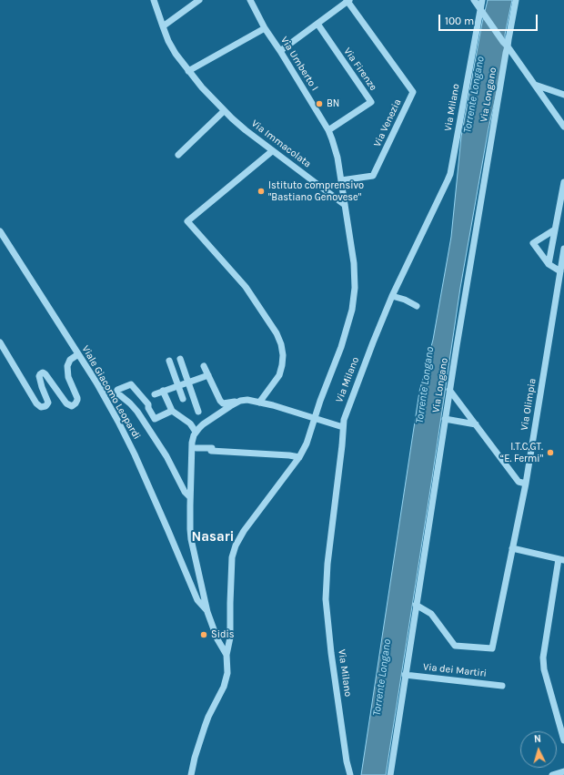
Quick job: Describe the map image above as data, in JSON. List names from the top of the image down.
{
  "streets": {
    "street": [
      "Via Umberto I",
      "Via Firenze",
      "Via Longano",
      "Via Milano",
      "Via Venezia",
      "Via Immacolata",
      "Viale Giacomo Leopardi",
      "Via Olimpia",
      "Via dei Martiri"
    ]
  },
  "crossings": [
    ["Via Umberto I", "Via Firenze"],
    ["Via Umberto I", "Via Venezia"],
    ["Via Umberto I", "Via Immacolata"],
    ["Via Longano", "Via Olimpia"],
    ["Via Longano", "Via dei Martiri"]
  ],
  "districts": ["Nasari"],
  "water": ["Torrente Longano"],
  "places": [
    "BN",
    "Istituto comprensivo \"Bastiano Genovese\"",
    "I.T.C.GT. “E. Fermi\"",
    "Sidis"
  ],
  "scale_bar": "100 m",
  "north": "top"
}
